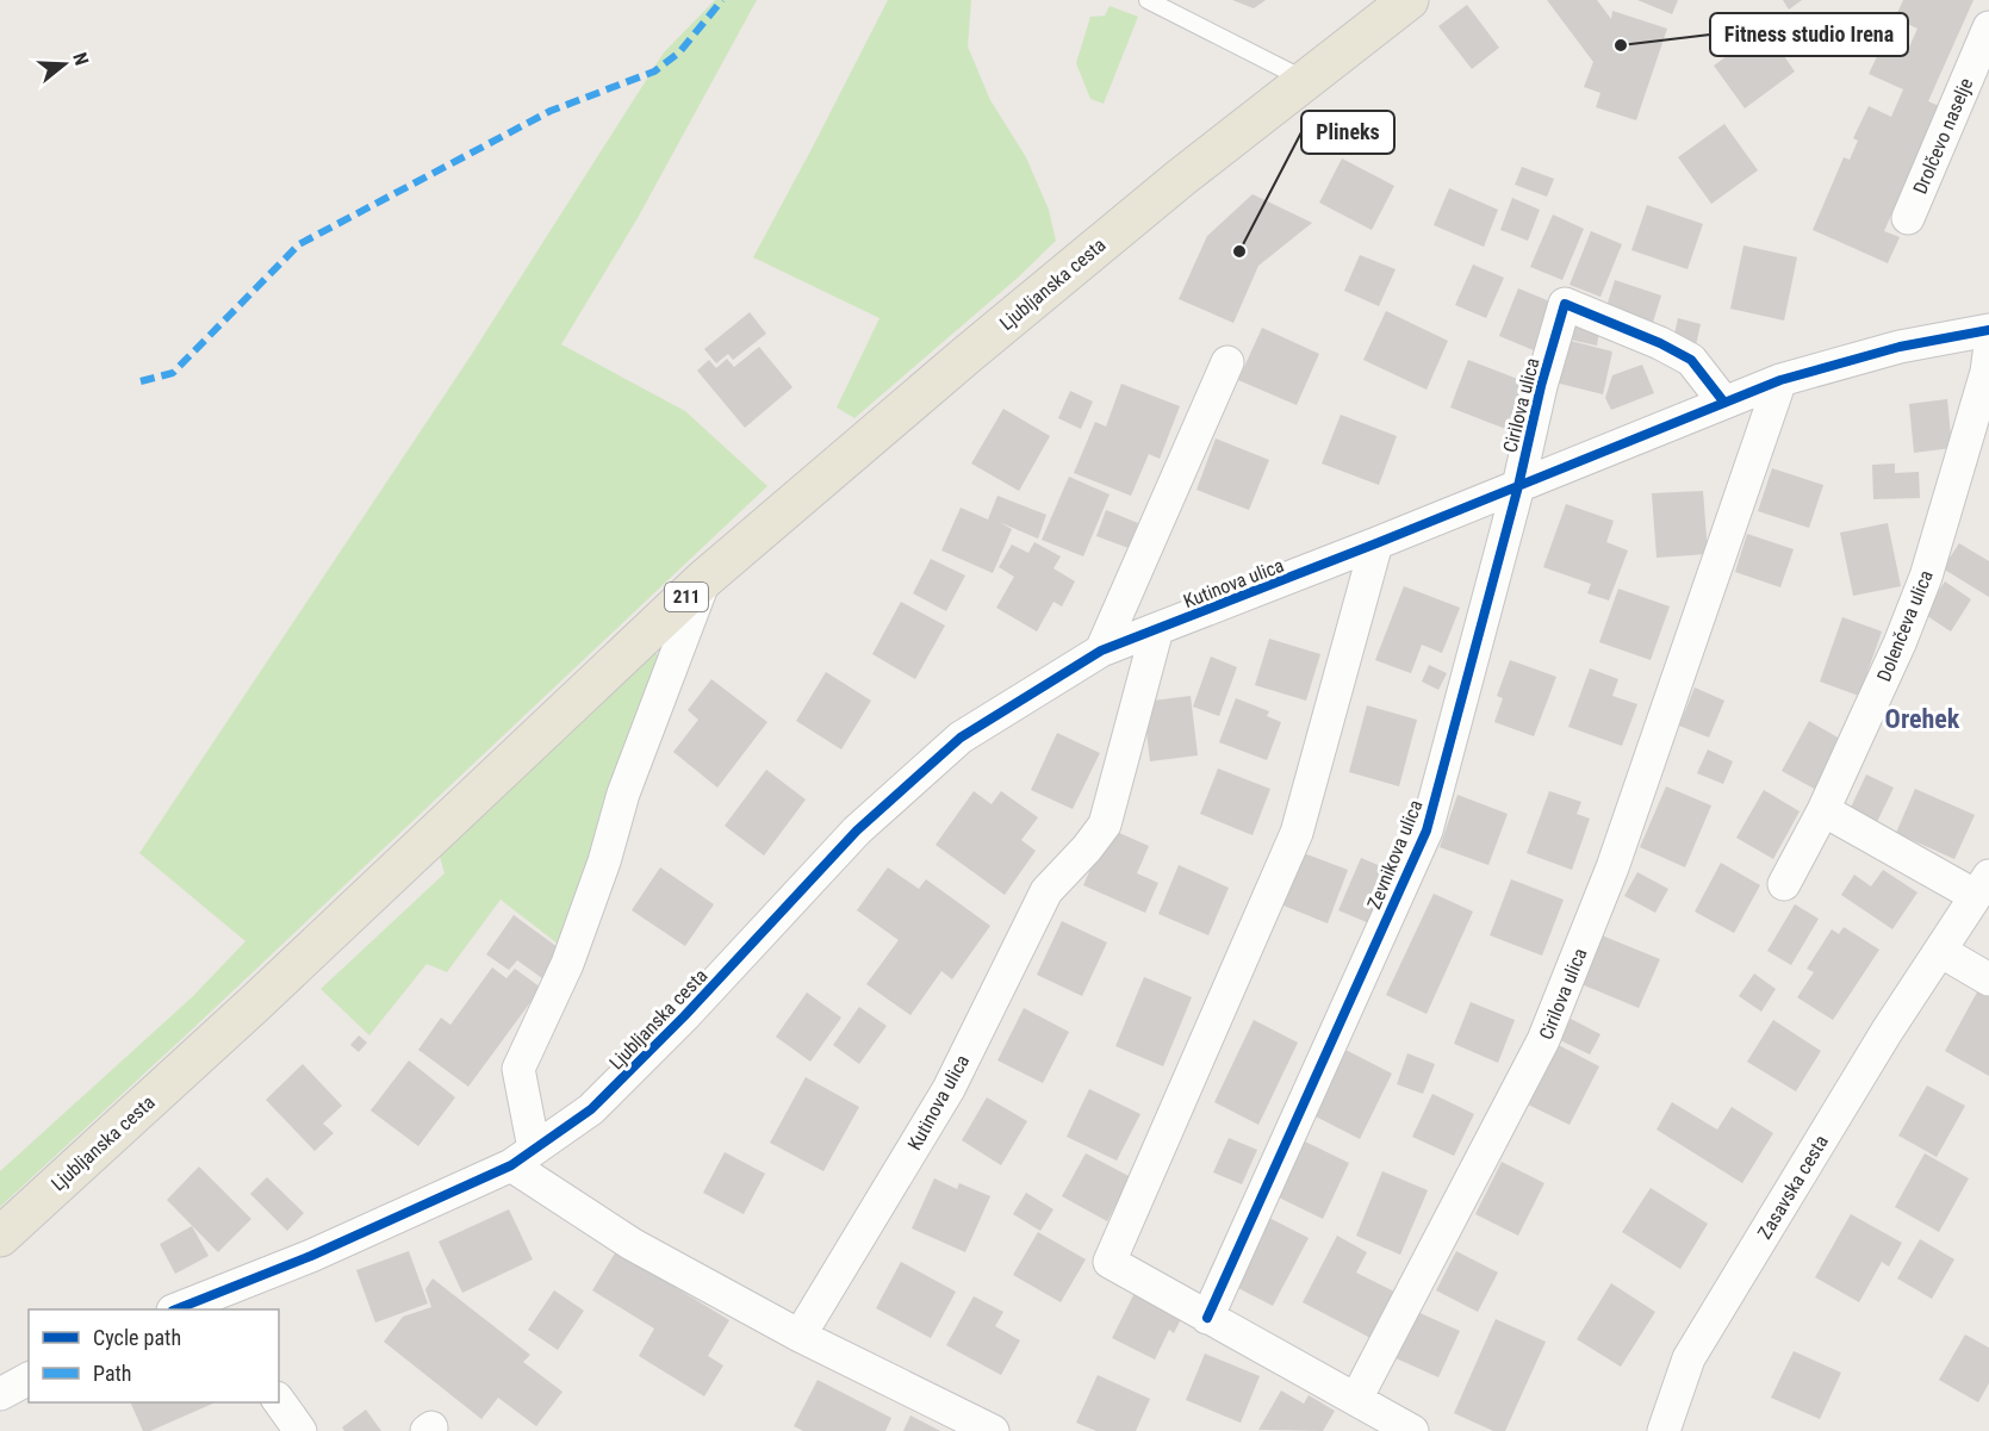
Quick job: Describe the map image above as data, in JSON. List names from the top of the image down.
{
  "streets": {
    "main road": ["Ljubljanska cesta", "211"],
    "street": [
      "Drolčevo naselje",
      "Cirilova ulica",
      "Kutinova ulica",
      "Dolenčeva ulica",
      "Zevnikova ulica",
      "Zasavska cesta"
    ]
  },
  "crossings": [
    ["Ljubljanska cesta", "Kutinova ulica"],
    ["Cirilova ulica", "Zevnikova ulica"]
  ],
  "districts": ["Orehek"],
  "places": ["Fitness studio Irena", "Plineks"],
  "legend": ["Cycle path", "Path"],
  "north": "right"
}
